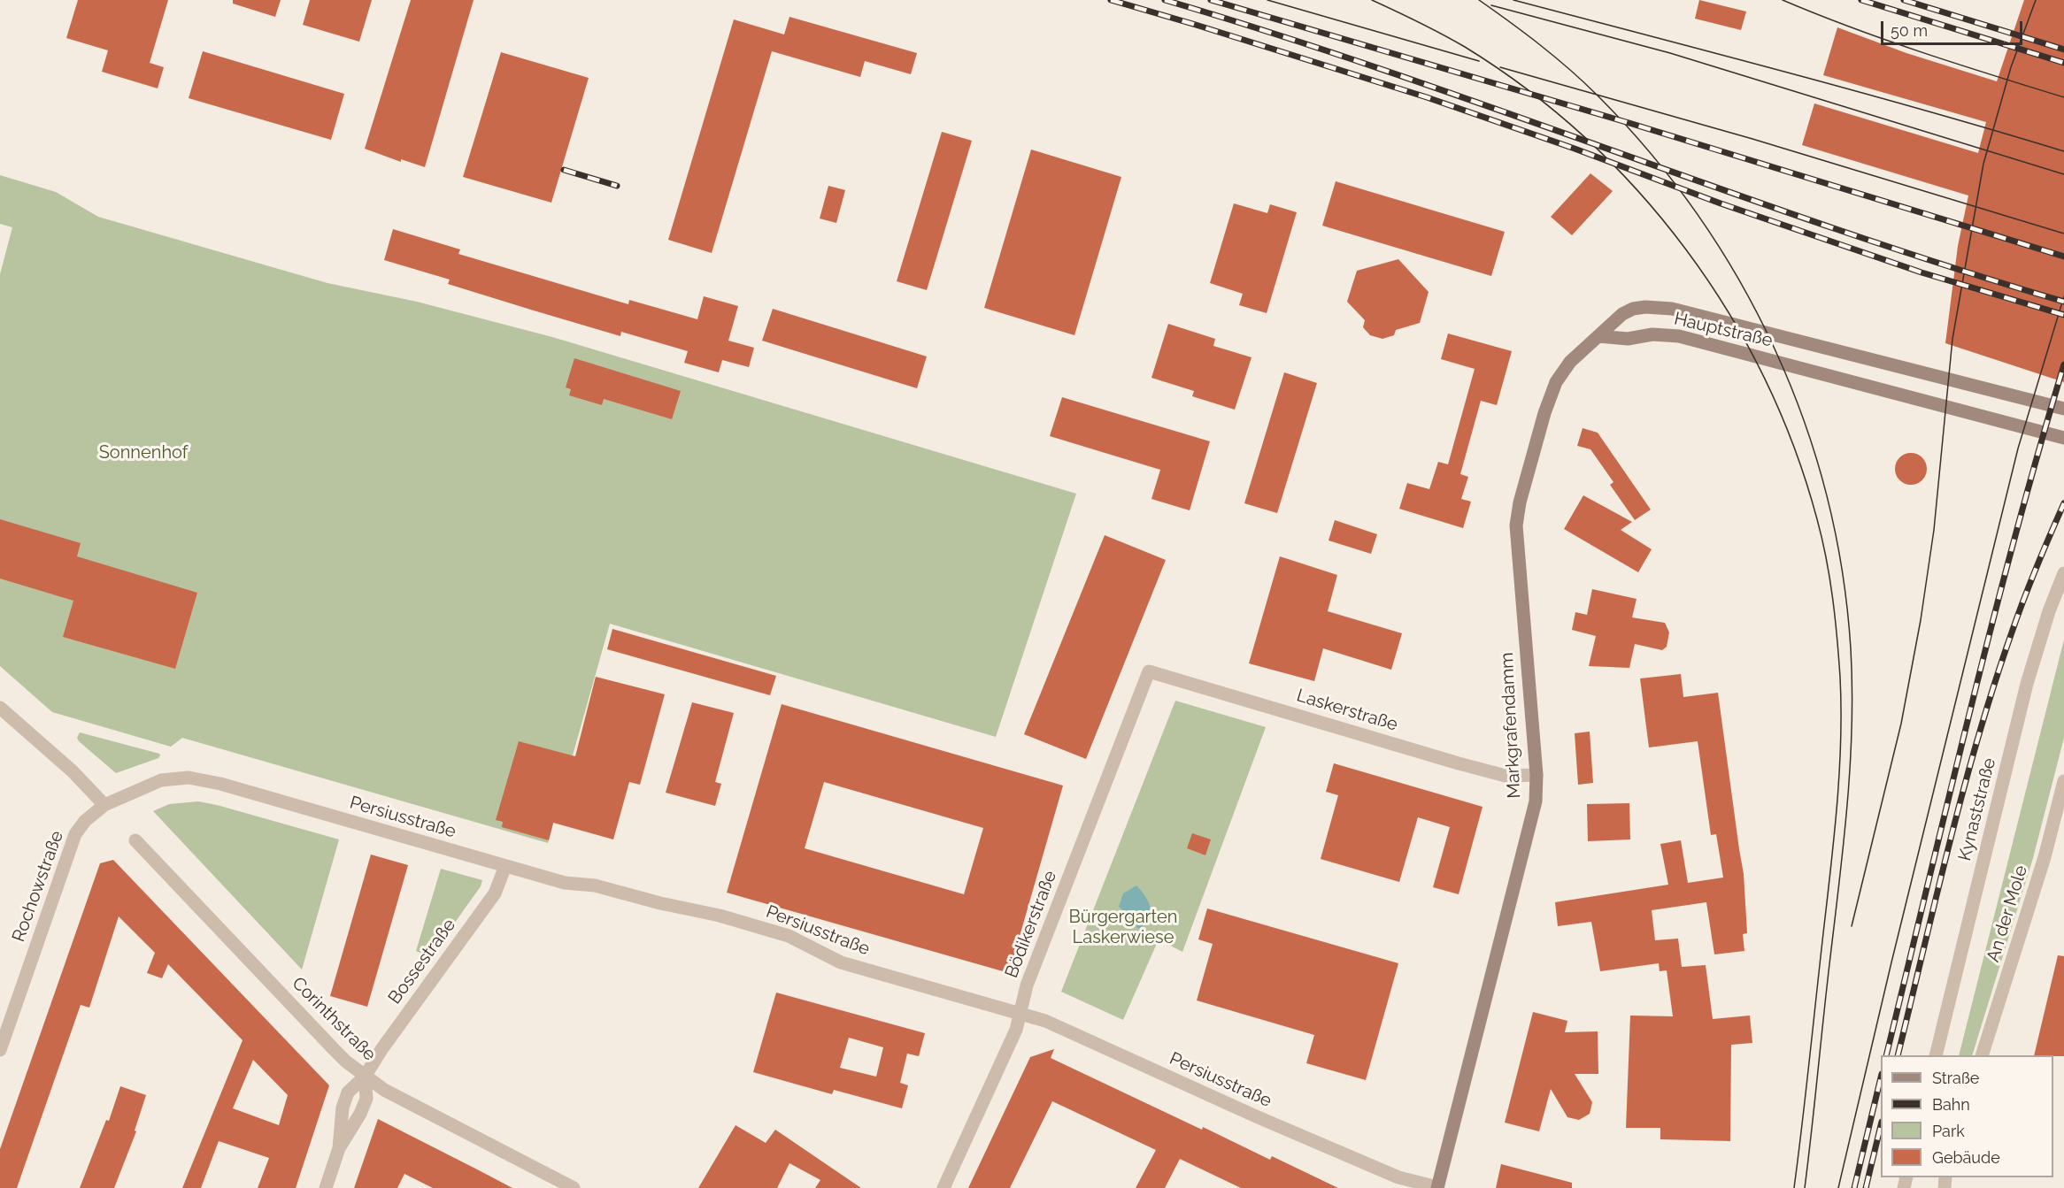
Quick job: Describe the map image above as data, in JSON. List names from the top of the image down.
{
  "streets": {
    "main road": ["Hauptstraße", "Markgrafendamm"],
    "street": [
      "Laskerstraße",
      "Kynaststraße",
      "Persiusstraße",
      "Rochowstraße",
      "An der Mole",
      "Bödikerstraße",
      "Bossestraße",
      "Corinthstraße"
    ]
  },
  "crossings": [
    ["Hauptstraße", "Markgrafendamm"],
    ["Laskerstraße", "Markgrafendamm"],
    ["Laskerstraße", "Bödikerstraße"],
    ["Markgrafendamm", "Persiusstraße"],
    ["Persiusstraße", "Rochowstraße"],
    ["Persiusstraße", "Bödikerstraße"],
    ["Persiusstraße", "Bossestraße"],
    ["Bossestraße", "Corinthstraße"]
  ],
  "parks": ["Sonnenhof", "Bürgergarten Laskerwiese"],
  "legend": [
    "Straße",
    "Bahn",
    "Park",
    "Gebäude"
  ],
  "scale_bar": "50 m"
}
